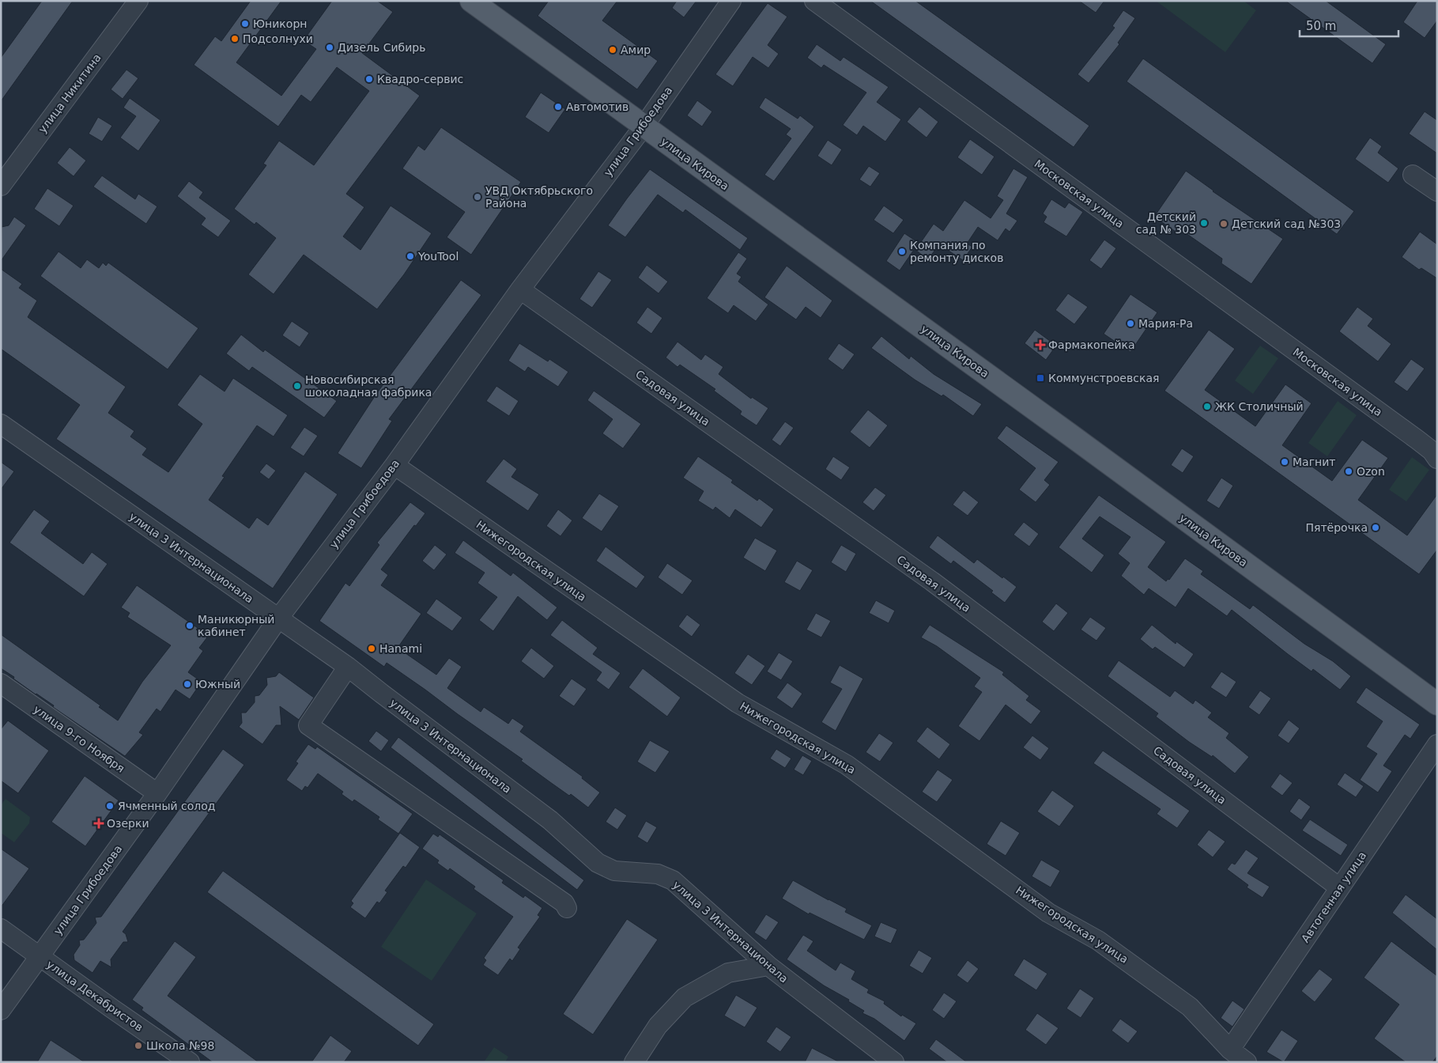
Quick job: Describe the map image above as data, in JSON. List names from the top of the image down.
{
  "streets": {
    "main road": ["улица Кирова"],
    "street": [
      "улица Никитина",
      "улица Грибоедова",
      "Московская улица",
      "Садовая улица",
      "улица 3 Интернационала",
      "Нижегородская улица",
      "улица 9-го Ноября",
      "Автогенная улица",
      "улица Декабристов"
    ]
  },
  "crossings": [
    ["улица Грибоедова", "улица Кирова"],
    ["улица Грибоедова", "Садовая улица"],
    ["улица Грибоедова", "улица 3 Интернационала"],
    ["улица Грибоедова", "Нижегородская улица"],
    ["улица Грибоедова", "улица 9-го Ноября"],
    ["улица Грибоедова", "улица Декабристов"],
    ["Садовая улица", "Автогенная улица"],
    ["Нижегородская улица", "Автогенная улица"]
  ],
  "places": {
    "other": [
      "Юникорн",
      "Подсолнухи",
      "Дизель Сибирь",
      "Амир",
      "Квадро-сервис",
      "Автомотив",
      "УВД Октябрьского Района",
      "Детский сад № 303",
      "Детский сад №303",
      "Компания по ремонту дисков",
      "YouTool",
      "Мария-Ра",
      "Новосибирская шоколадная фабрика",
      "ЖК Столичный",
      "Магнит",
      "Ozon",
      "Пятёрочка",
      "Маникюрный кабинет",
      "Hanami",
      "Южный",
      "Ячменный солод",
      "Школа №98"
    ],
    "health": ["Фармакопейка", "Озерки"],
    "transit": ["Коммунстроевская"]
  },
  "scale_bar": "50 m"
}
